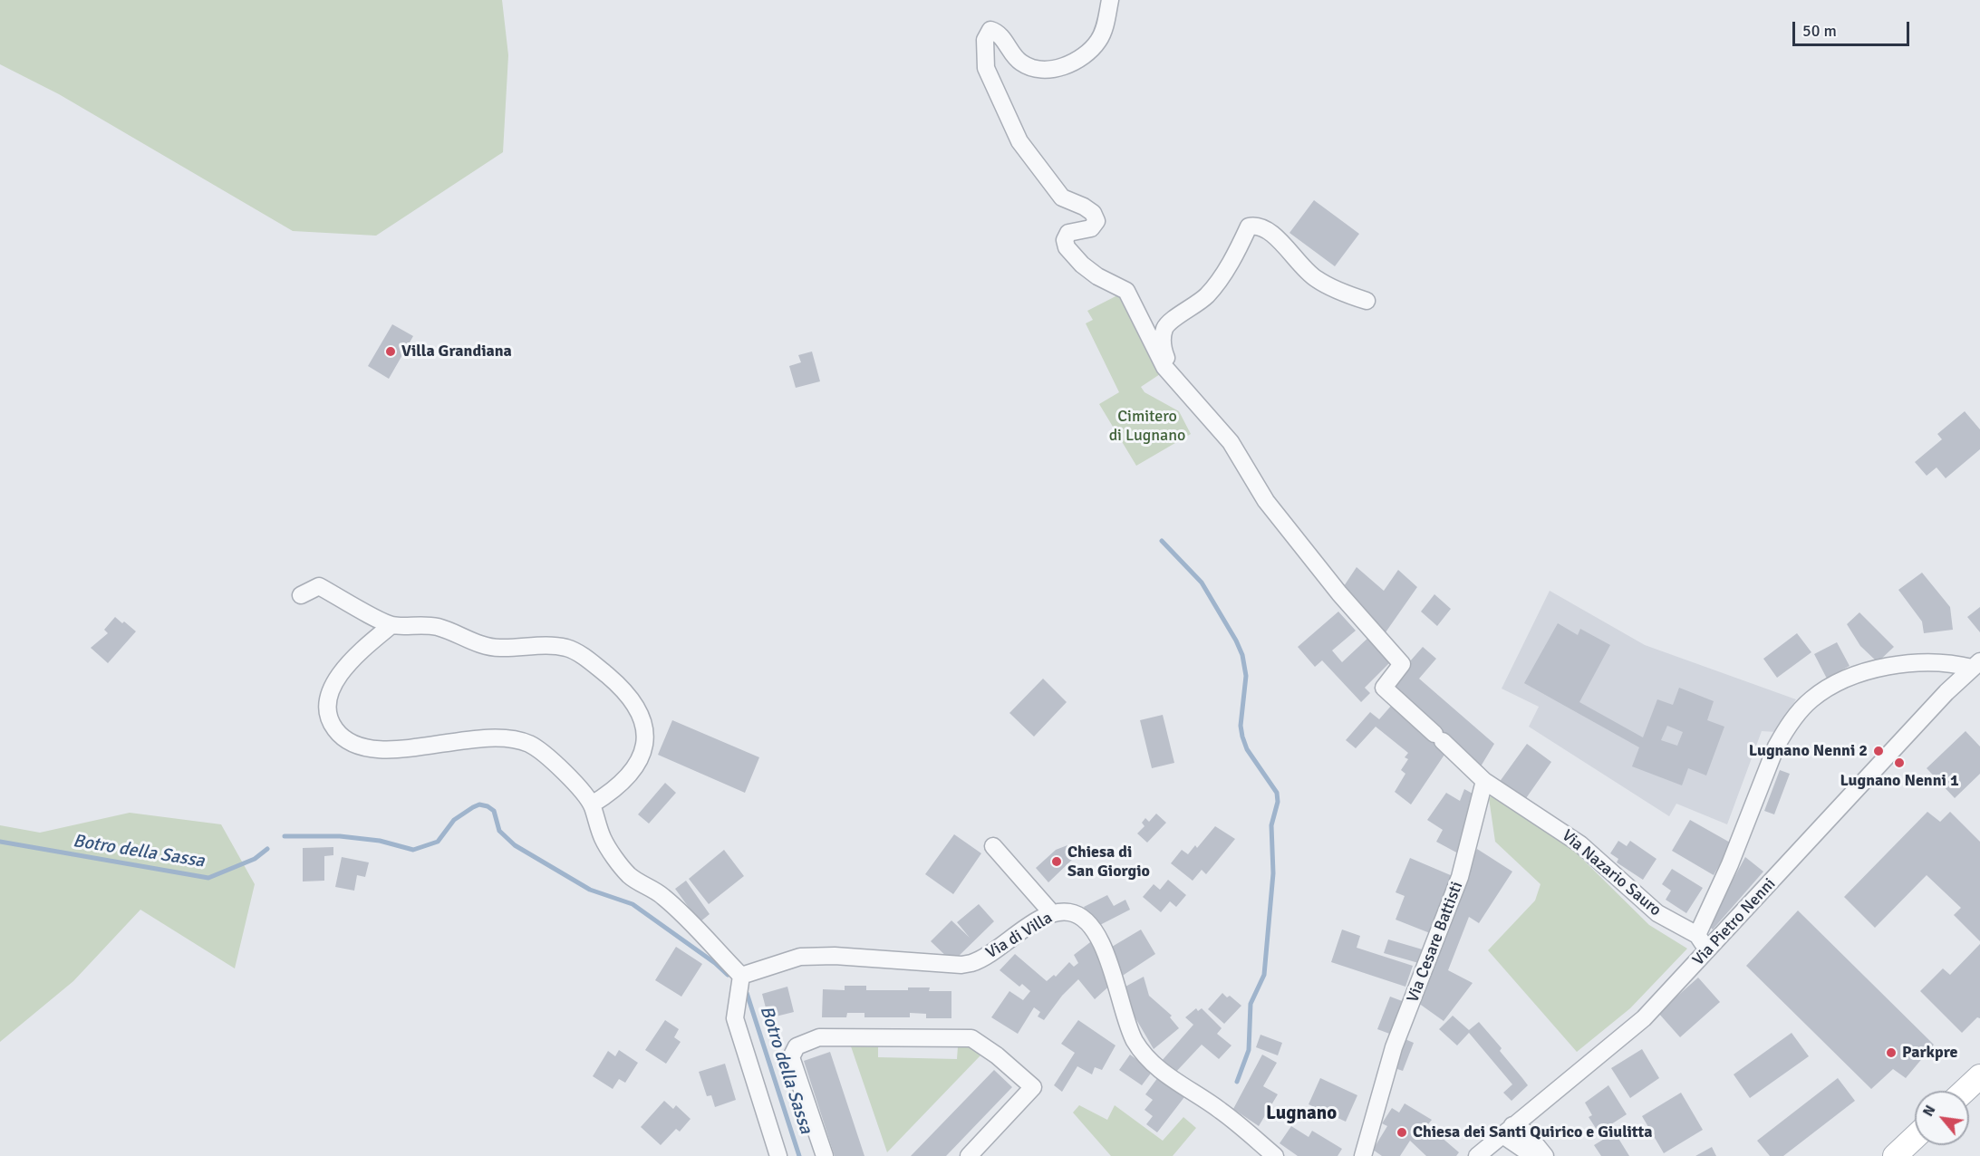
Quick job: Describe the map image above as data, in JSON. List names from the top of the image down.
{
  "streets": {
    "street": [
      "Via Nazario Sauro",
      "Via Pietro Nenni",
      "Via di Villa",
      "Via Cesare Battisti"
    ]
  },
  "crossings": [
    ["Via Nazario Sauro", "Via Pietro Nenni"],
    ["Via Nazario Sauro", "Via Cesare Battisti"]
  ],
  "districts": ["Lugnano"],
  "water": ["Botro della Sassa"],
  "parks": ["Cimitero di Lugnano"],
  "places": [
    "Villa Grandiana",
    "Lugnano Nenni 2",
    "Lugnano Nenni 1",
    "Chiesa di San Giorgio",
    "Parkpre",
    "Chiesa dei Santi Quirico e Giulitta"
  ],
  "scale_bar": "50 m",
  "north": "top left"
}
